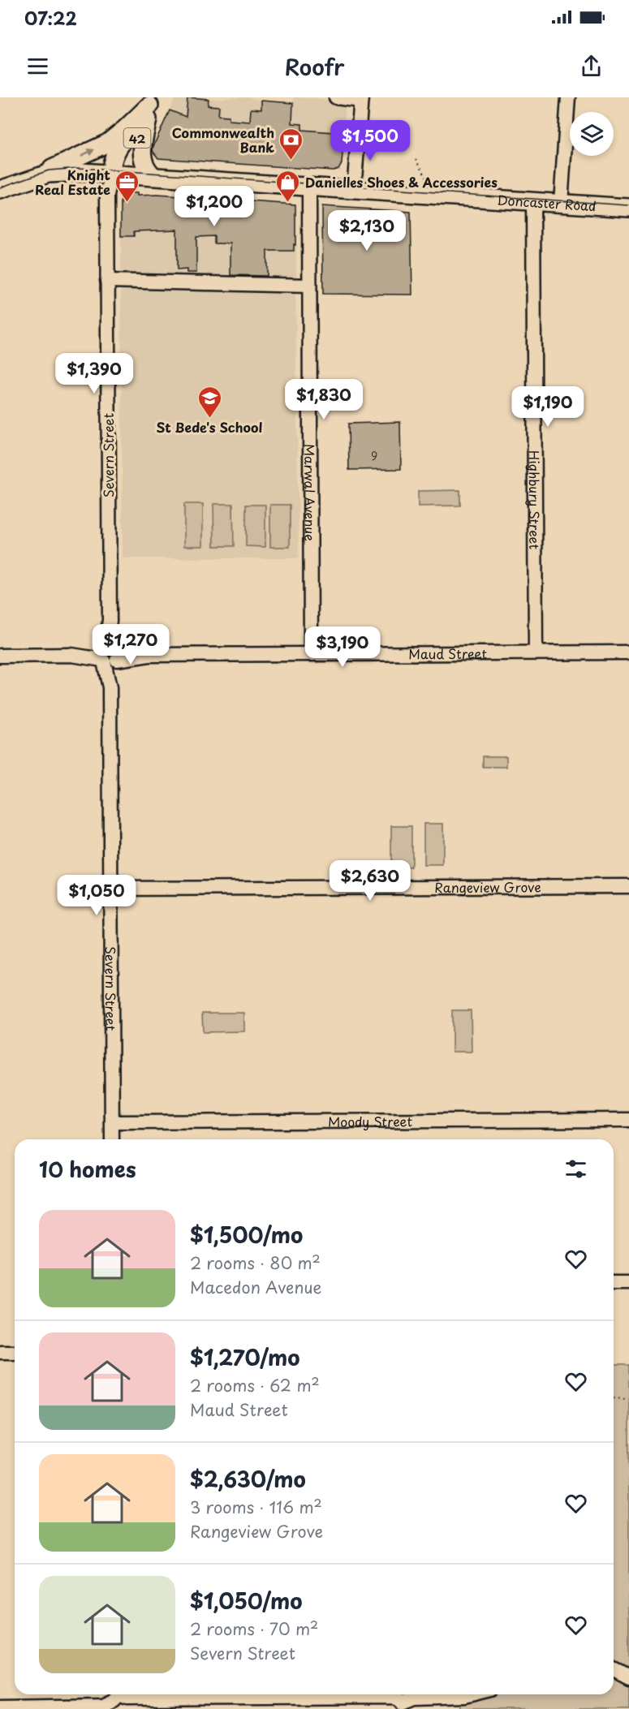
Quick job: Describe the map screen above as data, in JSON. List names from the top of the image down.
{
  "streets": {
    "main road": ["42", "Doncaster Road"],
    "street": [
      "Severn Street",
      "Marwal Avenue",
      "Highbury Street",
      "Maud Street",
      "Rangeview Grove",
      "Moody Street"
    ]
  },
  "crossings": [
    ["42", "Doncaster Road"],
    ["42", "Severn Street"],
    ["Doncaster Road", "Severn Street"],
    ["Doncaster Road", "Marwal Avenue"],
    ["Doncaster Road", "Highbury Street"],
    ["Severn Street", "Maud Street"],
    ["Severn Street", "Rangeview Grove"],
    ["Severn Street", "Moody Street"],
    ["Marwal Avenue", "Maud Street"],
    ["Highbury Street", "Maud Street"]
  ],
  "places": {
    "bank": ["Commonwealth Bank"],
    "office": ["Knight Real Estate"],
    "shop": ["Danielles Shoes & Accessories"],
    "school or university": ["St Bede's School"]
  },
  "house_numbers": ["9"],
  "page": {
    "status": "07:22",
    "header": "Roofr",
    "price": [
      "$1,500",
      "$1,200",
      "$2,130",
      "$1,390",
      "$1,830",
      "$1,190",
      "$1,270",
      "$3,190",
      "$2,630",
      "$1,050"
    ],
    "heading": "10 homes",
    "list": [
      {
        "name": "$1,500/mo",
        "note": "2 rooms · 80 m² · Macedon Avenue"
      },
      {
        "name": "$1,270/mo",
        "note": "2 rooms · 62 m² · Maud Street"
      },
      {
        "name": "$2,630/mo",
        "note": "3 rooms · 116 m² · Rangeview Grove"
      },
      {
        "name": "$1,050/mo",
        "note": "2 rooms · 70 m² · Severn Street"
      }
    ]
  }
}
